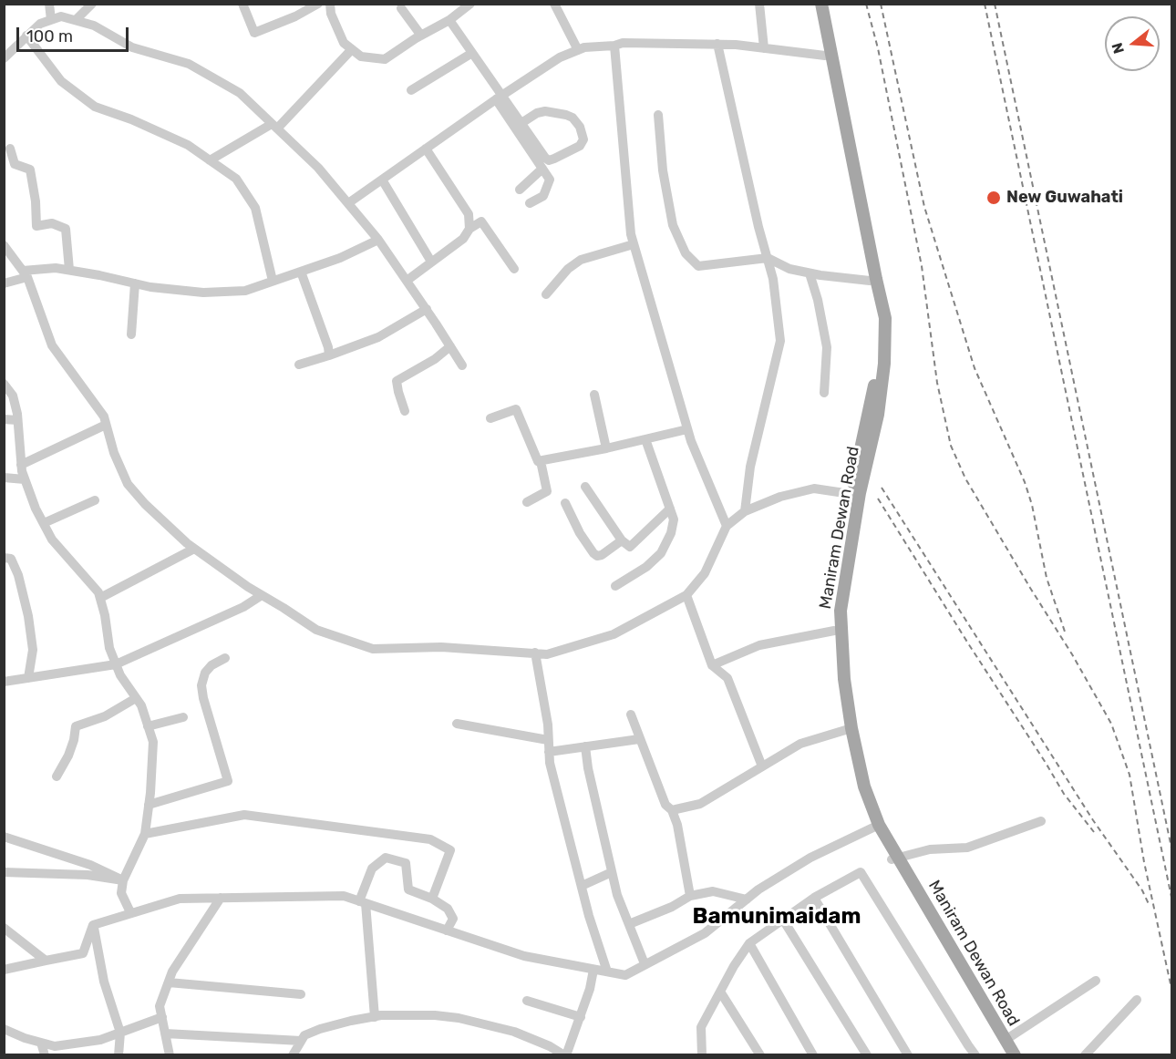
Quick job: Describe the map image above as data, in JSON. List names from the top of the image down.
{
  "streets": {
    "main road": ["Maniram Dewan Road"]
  },
  "districts": ["Bamunimaidam"],
  "places": ["New Guwahati"],
  "scale_bar": "100 m",
  "north": "left"
}
